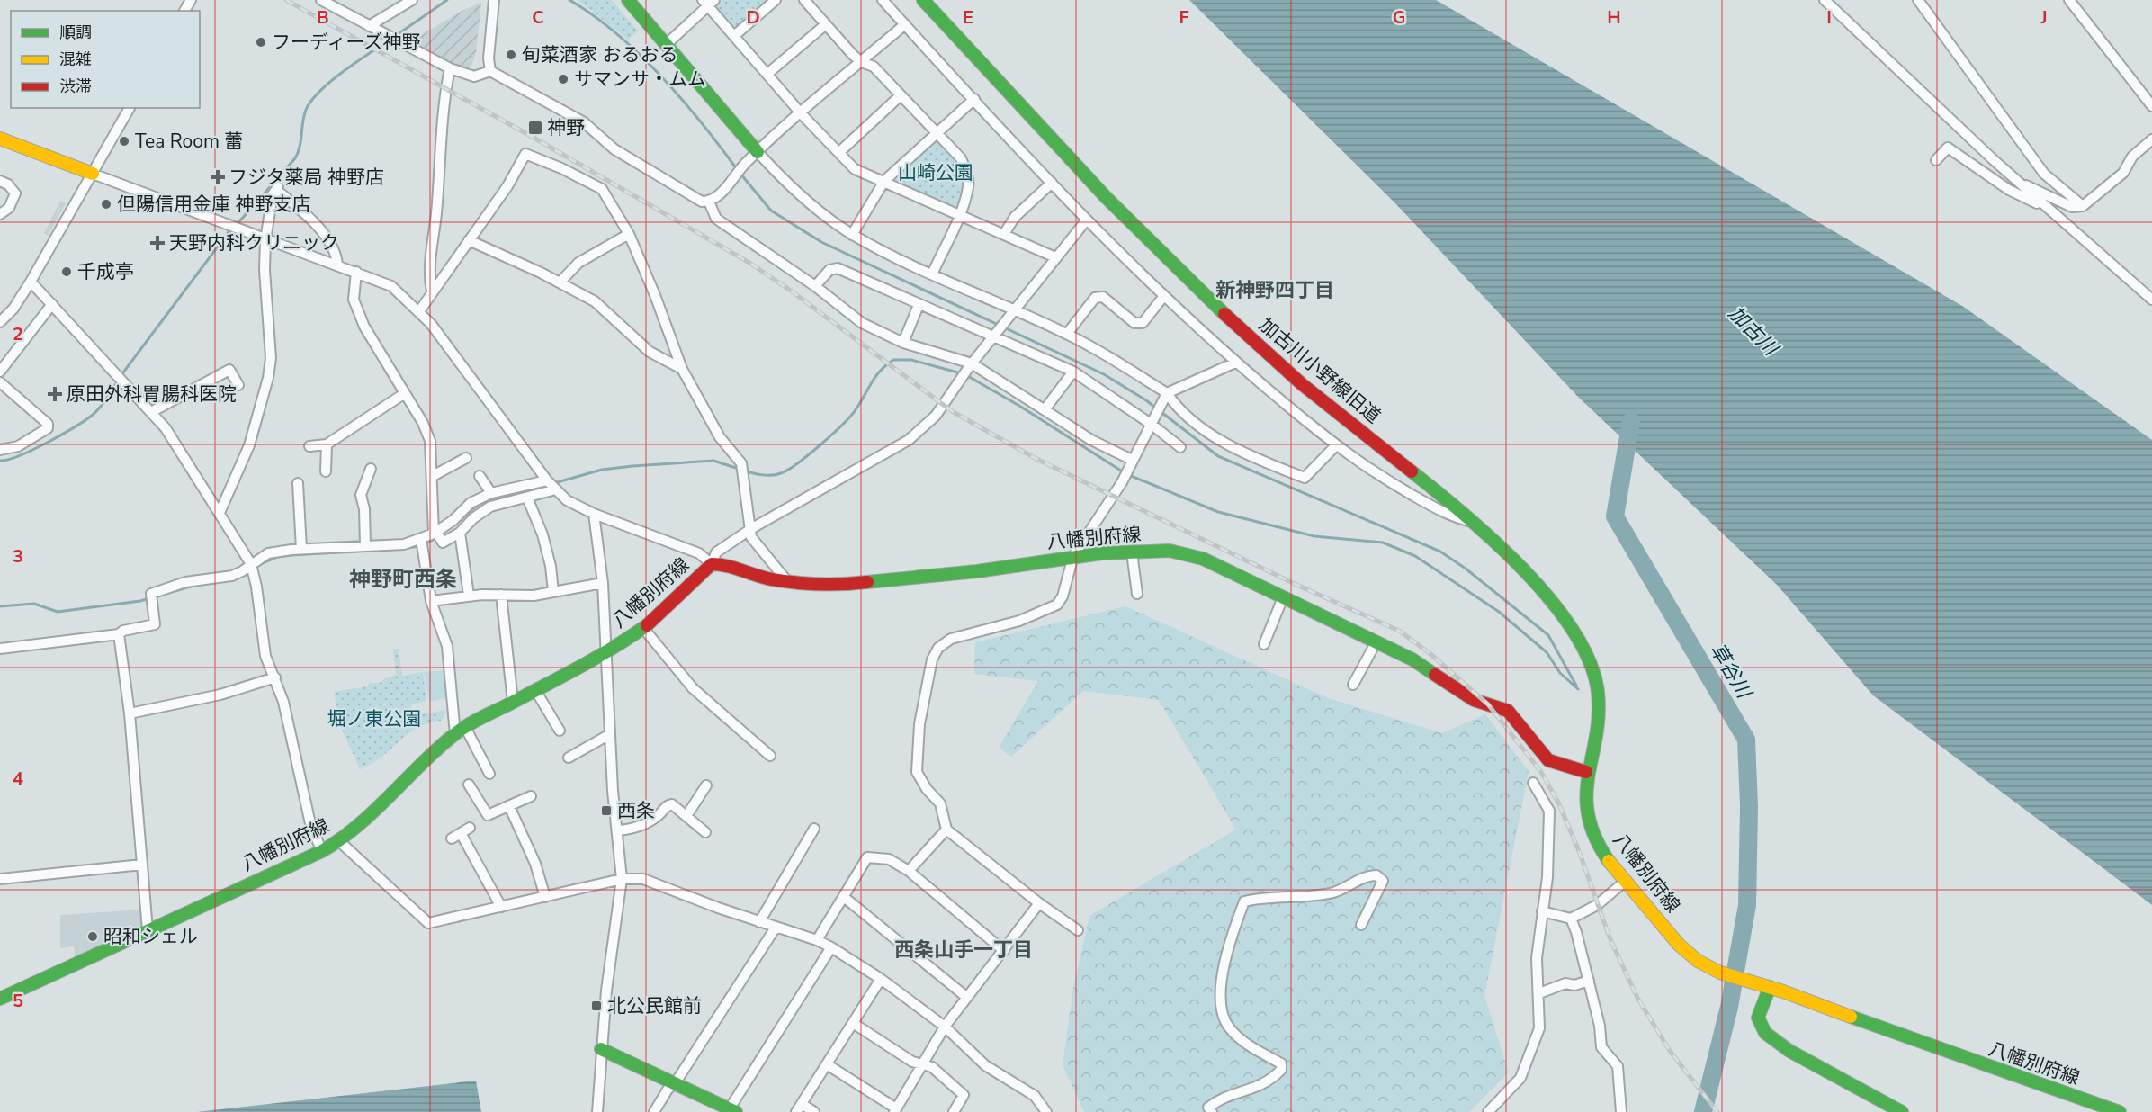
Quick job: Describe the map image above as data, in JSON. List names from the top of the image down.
{
  "streets": {
    "main road": ["加古川小野線旧道", "八幡別府線"]
  },
  "crossings": [
    ["加古川小野線旧道", "八幡別府線"]
  ],
  "districts": ["新神野四丁目", "神野町西条", "西条山手一丁目"],
  "water": ["加古川", "草谷川"],
  "parks": ["山崎公園", "堀ノ東公園"],
  "places": {
    "other": [
      "フーディーズ神野",
      "旬菜酒家 おるおる",
      "サマンサ・ムム",
      "Tea Room 蕾",
      "但陽信用金庫 神野支店",
      "千成亭",
      "昭和シェル"
    ],
    "transit": ["神野", "西条", "北公民館前"],
    "health": ["フジタ薬局 神野店", "天野内科クリニック", "原田外科胃腸科医院"]
  },
  "legend": ["順調", "混雑", "渋滞"],
  "grid": {
    "columns": [
      "B",
      "C",
      "D",
      "E",
      "F",
      "G",
      "H",
      "I",
      "J"
    ],
    "rows": [
      "2",
      "3",
      "4",
      "5"
    ]
  }
}
